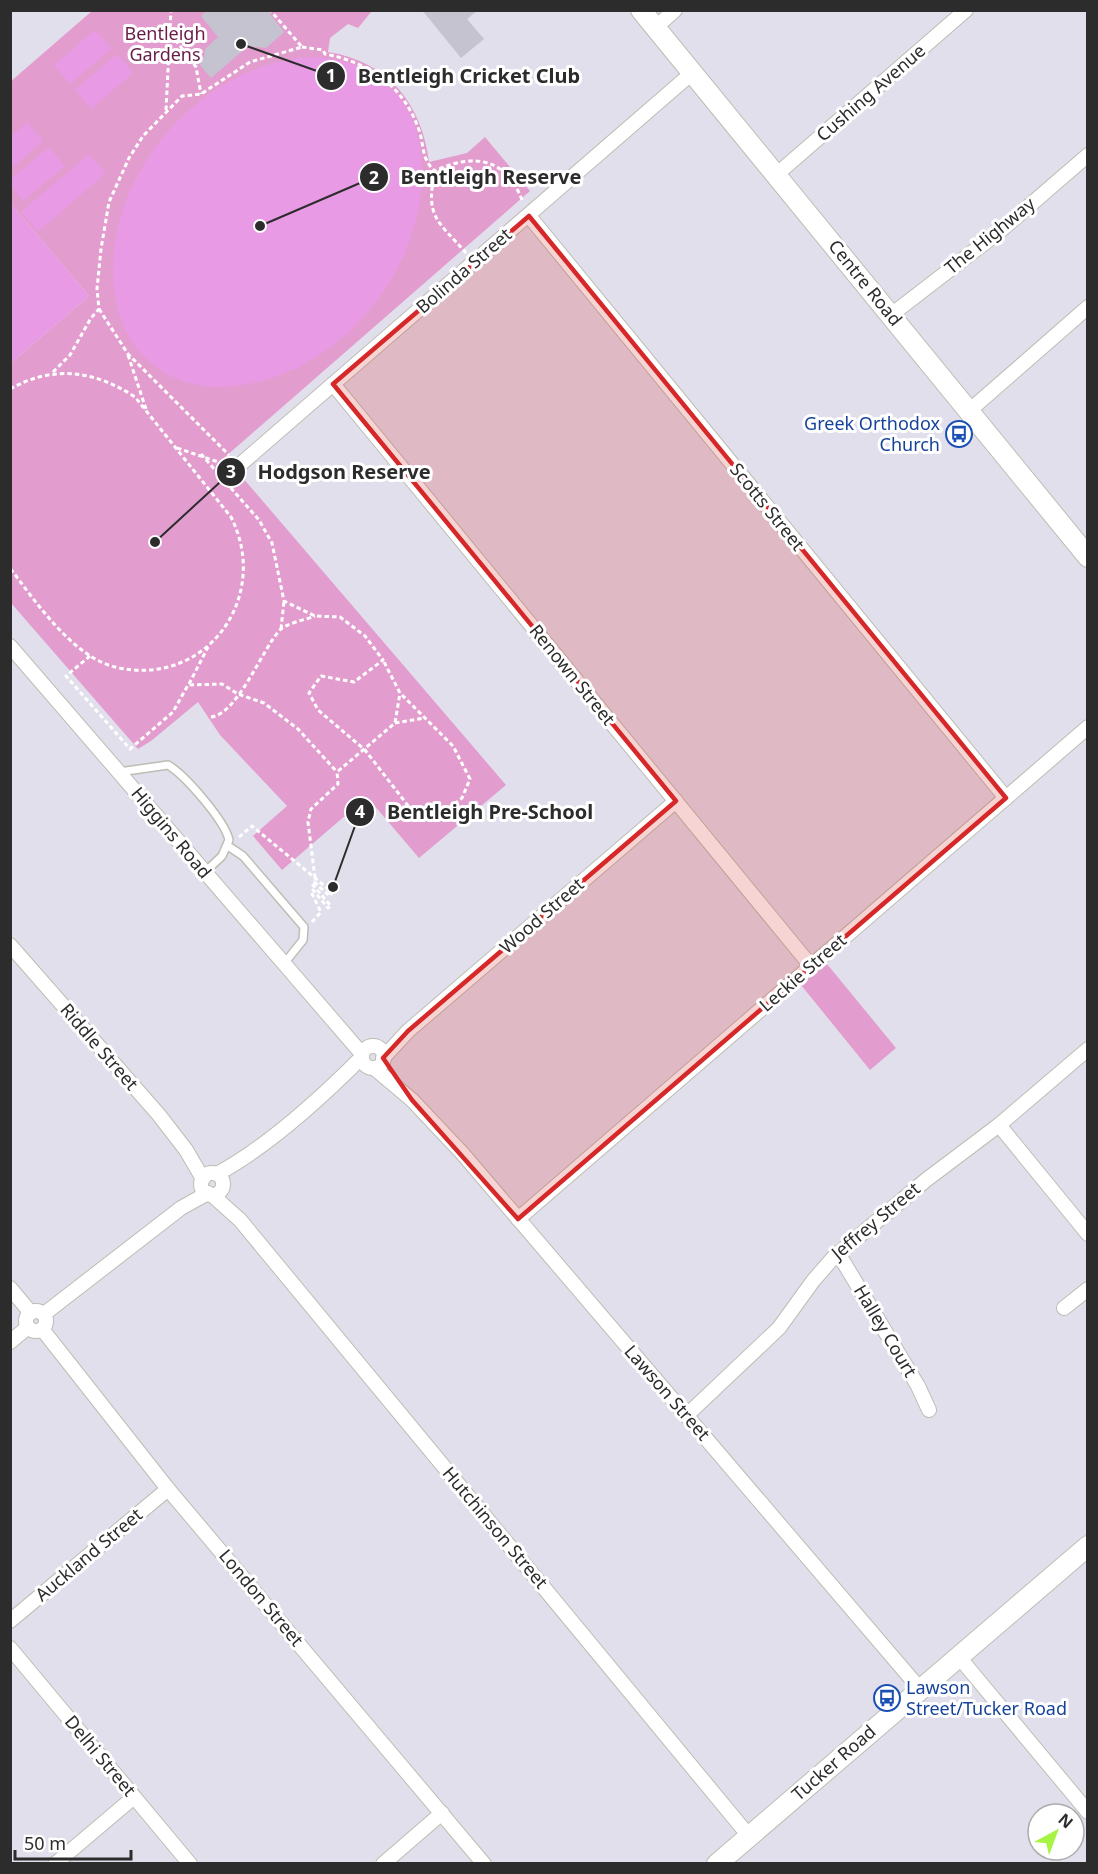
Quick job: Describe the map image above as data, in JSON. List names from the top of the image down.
{
  "streets": {
    "main road": ["Centre Road", "Tucker Road"],
    "street": [
      "Cushing Avenue",
      "The Highway",
      "Bolinda Street",
      "Scotts Street",
      "Renown Street",
      "Higgins Road",
      "Wood Street",
      "Leckie Street",
      "Riddle Street",
      "Jeffrey Street",
      "Halley Court",
      "Lawson Street",
      "Hutchinson Street",
      "Auckland Street",
      "London Street",
      "Delhi Street"
    ]
  },
  "crossings": [
    ["Cushing Avenue", "Centre Road"],
    ["The Highway", "Centre Road"],
    ["Bolinda Street", "Centre Road"],
    ["Bolinda Street", "Scotts Street"],
    ["Bolinda Street", "Renown Street"],
    ["Scotts Street", "Leckie Street"],
    ["Renown Street", "Wood Street"],
    ["Renown Street", "Leckie Street"],
    ["Higgins Road", "Wood Street"],
    ["Higgins Road", "Lawson Street"],
    ["Wood Street", "Riddle Street"],
    ["Wood Street", "Lawson Street"],
    ["Wood Street", "Hutchinson Street"],
    ["Wood Street", "London Street"],
    ["Leckie Street", "Lawson Street"],
    ["Riddle Street", "Hutchinson Street"],
    ["Jeffrey Street", "Halley Court"],
    ["Jeffrey Street", "Lawson Street"],
    ["Lawson Street", "Tucker Road"],
    ["Hutchinson Street", "Tucker Road"],
    ["Auckland Street", "London Street"]
  ],
  "parks": ["Bentleigh Gardens"],
  "places": {
    "other": [
      "Bentleigh Cricket Club",
      "Bentleigh Reserve",
      "Hodgson Reserve",
      "Bentleigh Pre-School"
    ],
    "bus stop": ["Greek Orthodox Church", "Lawson Street/Tucker Road"]
  },
  "scale_bar": "50 m",
  "north": "top right"
}
